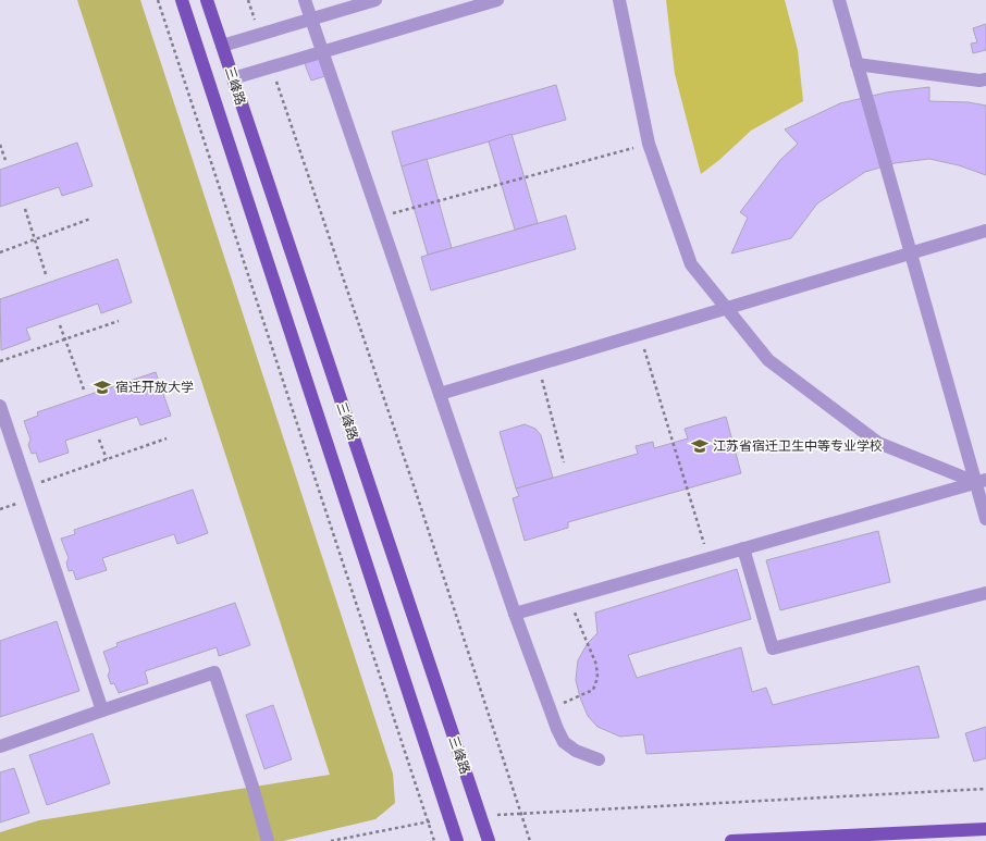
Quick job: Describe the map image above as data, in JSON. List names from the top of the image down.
{
  "streets": {
    "main road": ["三峰路"]
  },
  "places": {
    "school or university": ["宿迁开放大学", "江苏省宿迁卫生中等专业学校"]
  }
}
